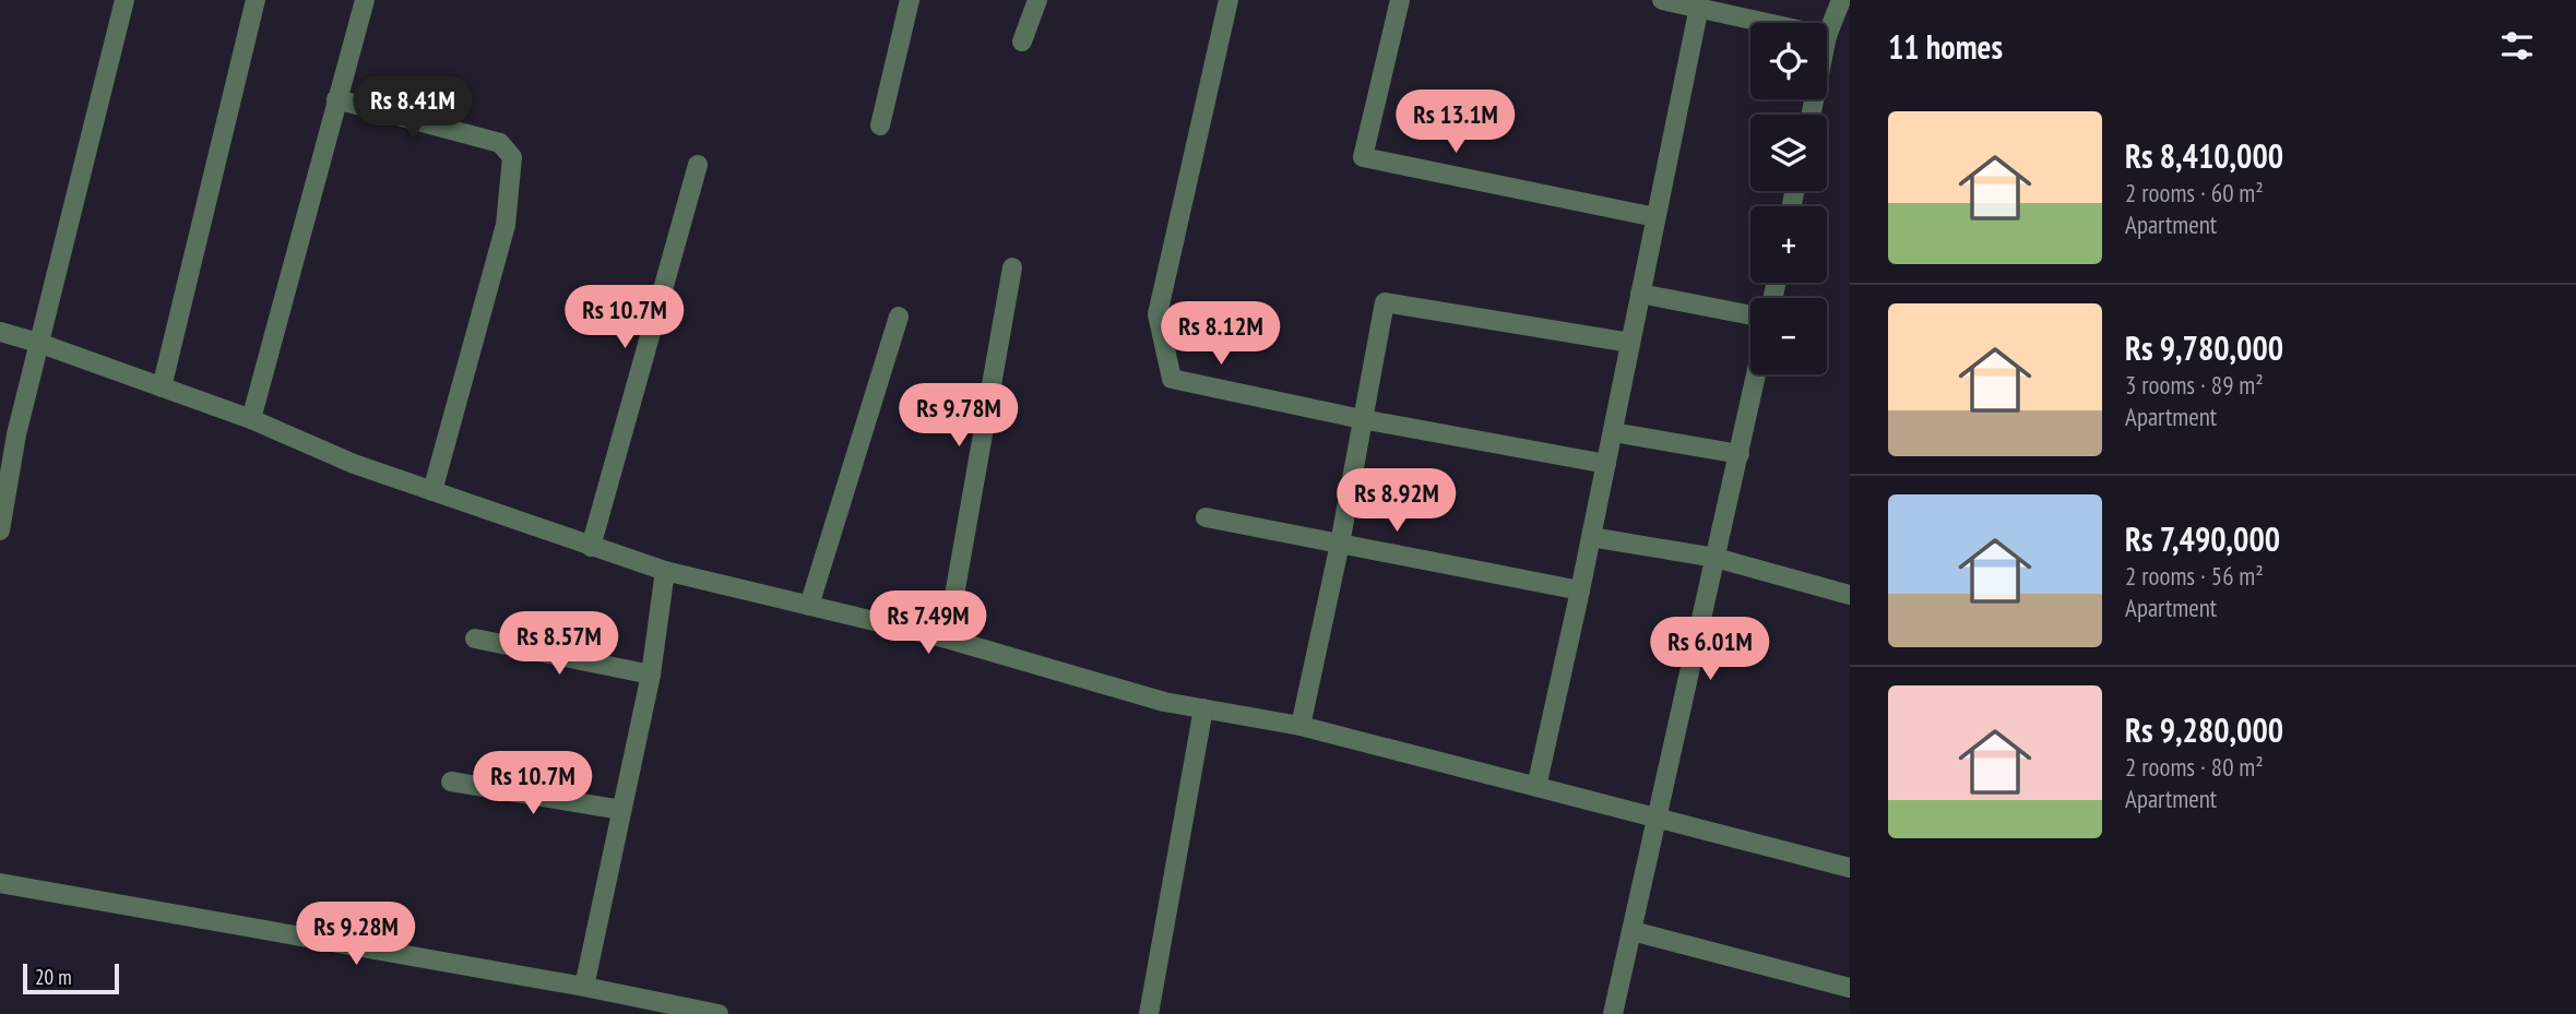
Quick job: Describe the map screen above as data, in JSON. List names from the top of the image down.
{
  "scale_bar": "20 m",
  "page": {
    "heading": "11 homes",
    "map_buttons": ["+", "−"],
    "price": [
      "Rs 8.41M",
      "Rs 13.1M",
      "Rs 10.7M",
      "Rs 8.12M",
      "Rs 9.78M",
      "Rs 8.92M",
      "Rs 7.49M",
      "Rs 8.57M",
      "Rs 6.01M",
      "Rs 10.7M",
      "Rs 9.28M"
    ],
    "list": [
      {
        "name": "Rs 8,410,000",
        "note": "2 rooms · 60 m² · Apartment"
      },
      {
        "name": "Rs 9,780,000",
        "note": "3 rooms · 89 m² · Apartment"
      },
      {
        "name": "Rs 7,490,000",
        "note": "2 rooms · 56 m² · Apartment"
      },
      {
        "name": "Rs 9,280,000",
        "note": "2 rooms · 80 m² · Apartment"
      }
    ],
    "scale": "20 m"
  }
}
